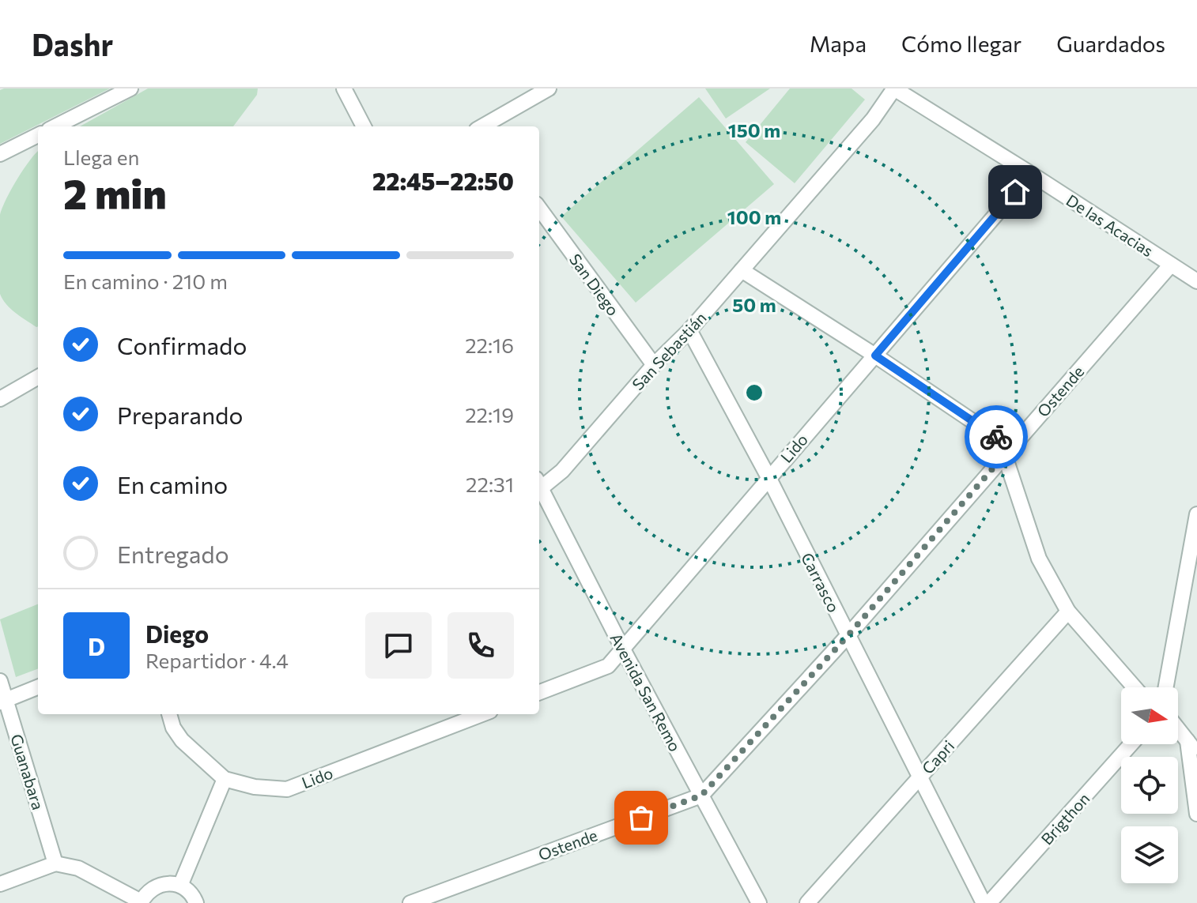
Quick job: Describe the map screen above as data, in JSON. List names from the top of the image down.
{
  "streets": {
    "street": [
      "De las Acacias",
      "San Diego",
      "San Sebastián",
      "Ostende",
      "Lido",
      "Carrasco",
      "Avenida San Remo",
      "Capri",
      "Guanabara",
      "Brigthon"
    ]
  },
  "crossings": [
    ["De las Acacias", "San Sebastián"],
    ["De las Acacias", "Ostende"],
    ["De las Acacias", "Lido"],
    ["San Diego", "San Sebastián"],
    ["San Sebastián", "Carrasco"],
    ["Ostende", "Carrasco"],
    ["Ostende", "Avenida San Remo"],
    ["Lido", "Carrasco"],
    ["Lido", "Avenida San Remo"],
    ["Carrasco", "Capri"]
  ],
  "north": "right",
  "page": {
    "header": "Dashr",
    "nav": ["Mapa", "Cómo llegar", "Guardados"],
    "heading": ["2 min", "Llega en", "22:45–22:50"],
    "panel": ["Diego", "Repartidor · 4.4"],
    "bar": "En camino · 210 m",
    "list": [
      ["Confirmado", "22:16"],
      ["Preparando", "22:19"],
      ["En camino", "22:31"],
      "Entregado"
    ],
    "round": "D"
  },
  "rings": ["150 m", "100 m", "50 m"]
}
